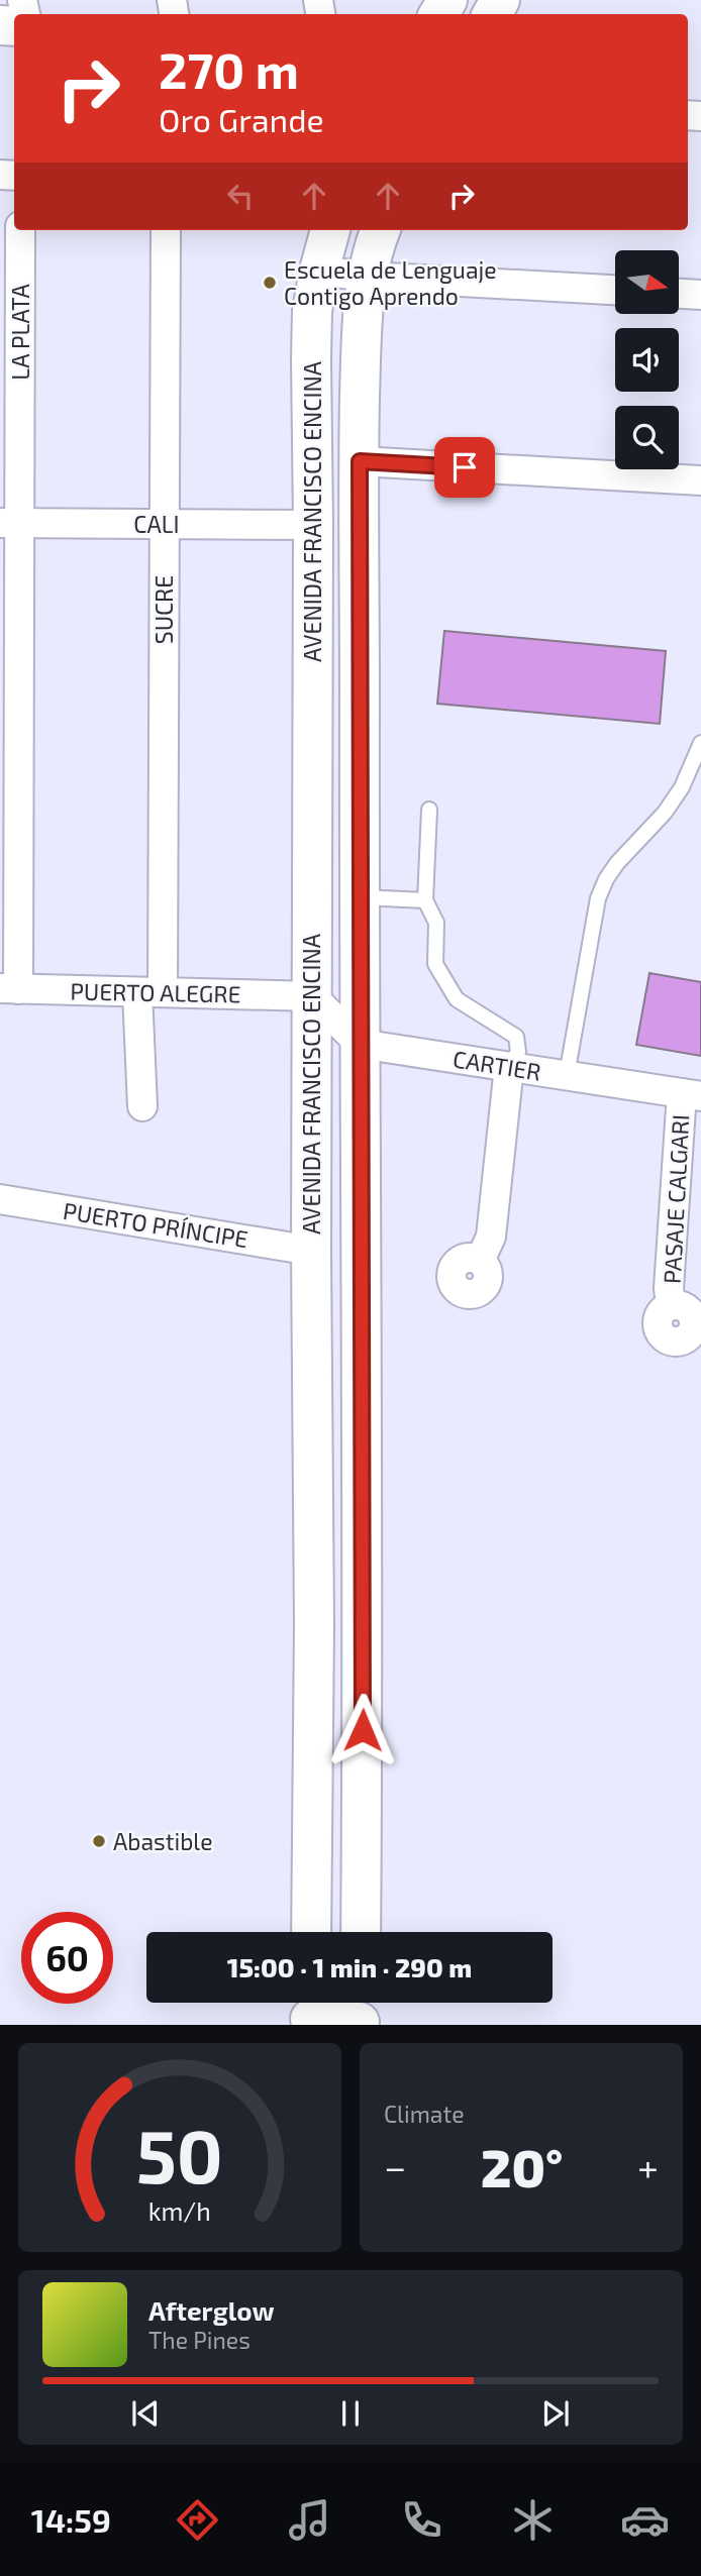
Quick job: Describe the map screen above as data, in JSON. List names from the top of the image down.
{
  "streets": {
    "main road": ["AVENIDA FRANCISCO ENCINA"],
    "street": [
      "LA PLATA",
      "CALI",
      "SUCRE",
      "PUERTO ALEGRE",
      "CARTIER",
      "PASAJE CALGARI",
      "PUERTO PRÍNCIPE"
    ]
  },
  "crossings": [
    ["LA PLATA", "CALI"],
    ["LA PLATA", "PUERTO ALEGRE"],
    ["AVENIDA FRANCISCO ENCINA", "CALI"],
    ["AVENIDA FRANCISCO ENCINA", "PUERTO ALEGRE"],
    ["AVENIDA FRANCISCO ENCINA", "CARTIER"],
    ["AVENIDA FRANCISCO ENCINA", "PUERTO PRÍNCIPE"],
    ["CALI", "SUCRE"],
    ["SUCRE", "PUERTO ALEGRE"],
    ["CARTIER", "PASAJE CALGARI"]
  ],
  "places": ["Escuela de Lenguaje Contigo Aprendo", "Abastible"],
  "north": "right",
  "page": {
    "turn": ["270 m", "Oro Grande"],
    "limit": "60",
    "trip": "15:00 · 1 min · 290 m",
    "tile": "Climate",
    "heat": ["−", "20°", "+"],
    "song": ["Afterglow", "The Pines"],
    "tabs": "14:59",
    "gauge": ["50", "km/h"]
  }
}
